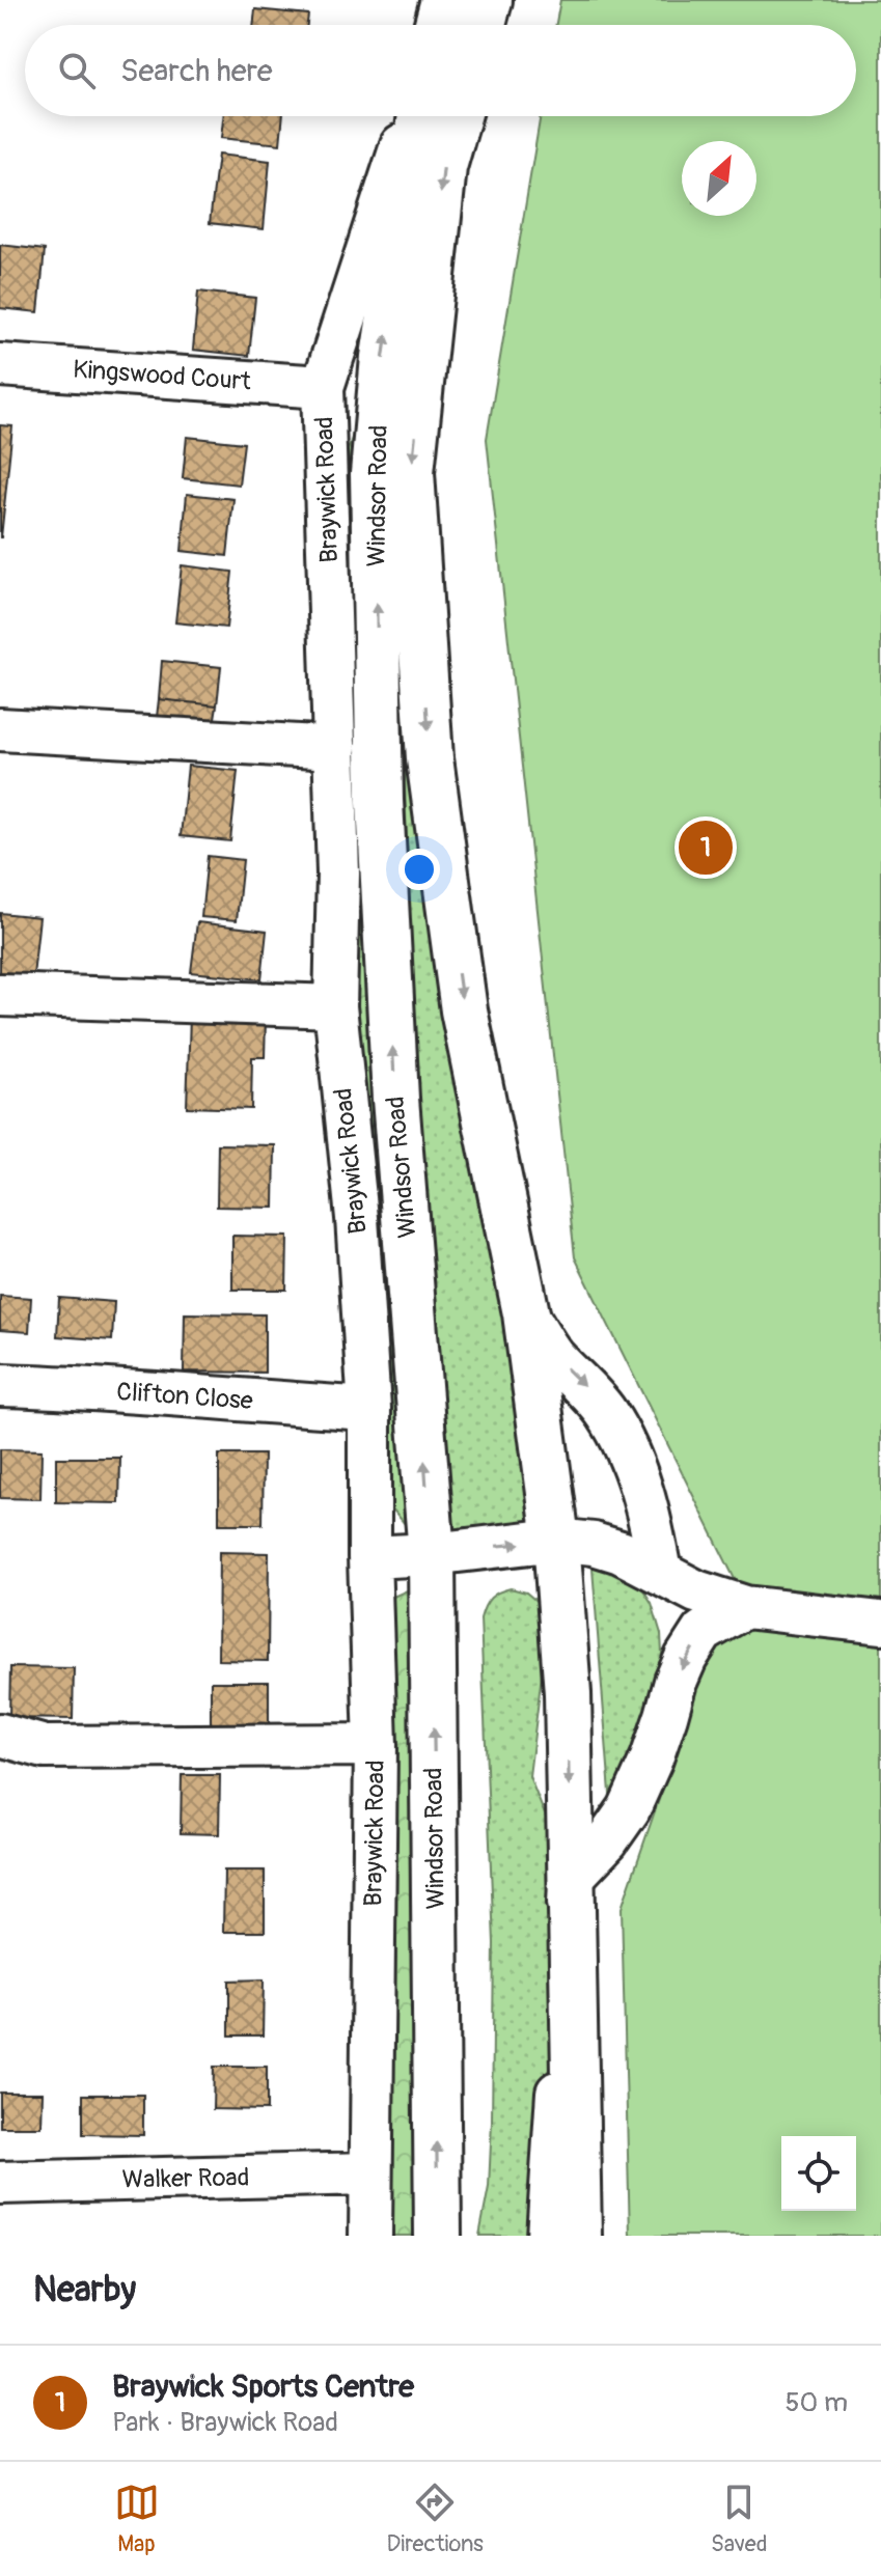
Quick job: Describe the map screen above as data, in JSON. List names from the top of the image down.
{
  "streets": {
    "main road": ["Windsor Road"],
    "street": [
      "Kingswood Court",
      "Braywick Road",
      "Clifton Close",
      "Walker Road"
    ]
  },
  "crossings": [
    ["Kingswood Court", "Braywick Road"],
    ["Braywick Road", "Clifton Close"],
    ["Braywick Road", "Walker Road"]
  ],
  "north": "top right",
  "page": {
    "search": "Search here",
    "pins": "1",
    "heading": "Nearby",
    "list": [
      {
        "mark": "1",
        "name": "Braywick Sports Centre",
        "note": "Park · Braywick Road",
        "value": "50 m"
      }
    ],
    "nav": ["Map", "Directions", "Saved"]
  }
}
